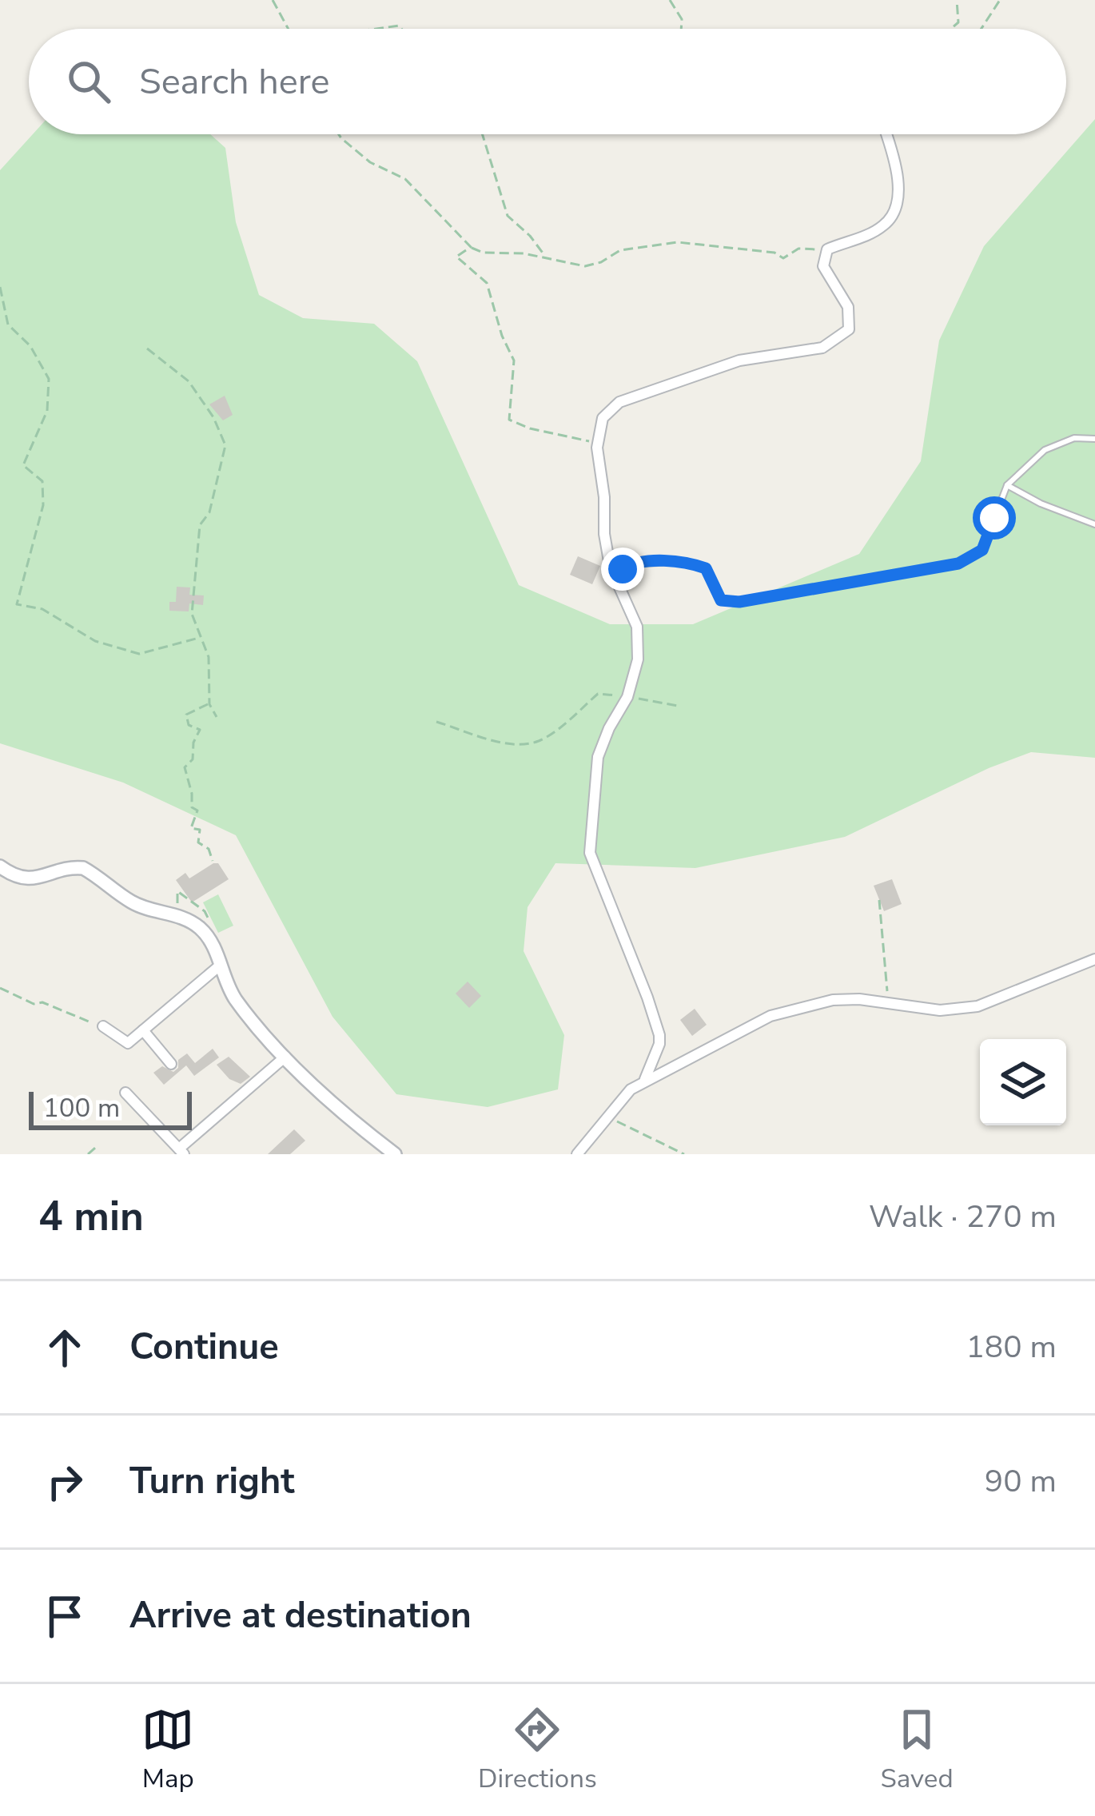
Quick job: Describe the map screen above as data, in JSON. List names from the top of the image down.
{
  "scale_bar": "100 m",
  "page": {
    "search": "Search here",
    "scale": "100 m",
    "heading": ["4 min", "Walk · 270 m"],
    "list": [
      ["Continue", "180 m"],
      ["Turn right", "90 m"],
      "Arrive at destination"
    ],
    "nav": ["Map", "Directions", "Saved"]
  }
}
